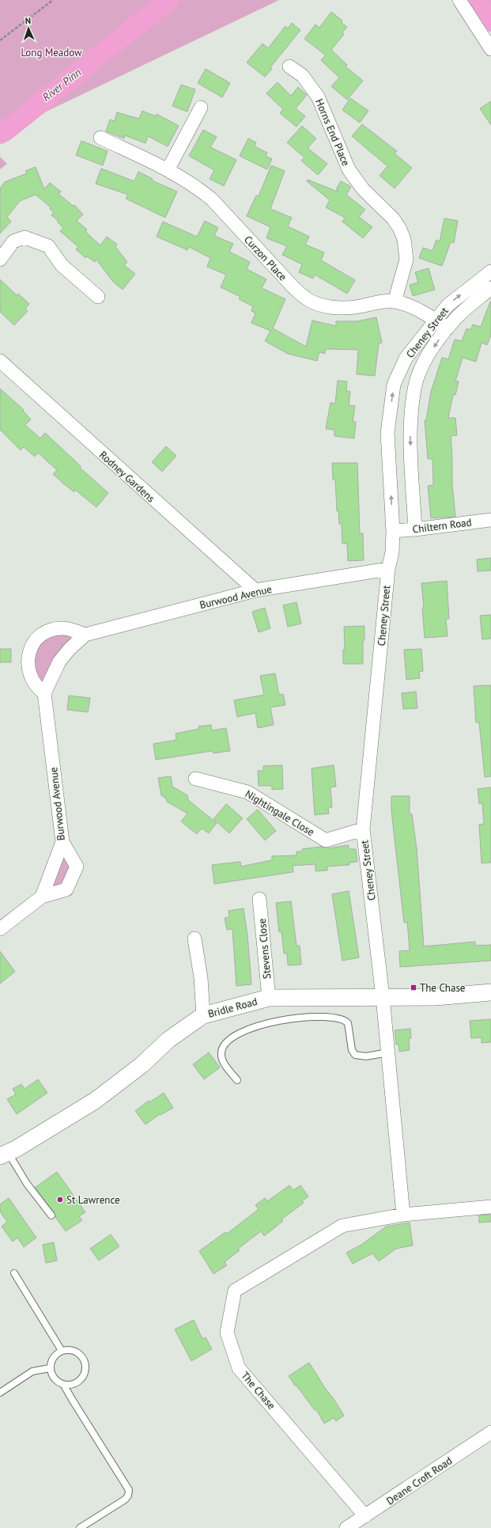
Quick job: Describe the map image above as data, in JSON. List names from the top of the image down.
{
  "streets": {
    "street": [
      "Horns End Place",
      "Curzon Place",
      "Cheney Street",
      "Rodney Gardens",
      "Chiltern Road",
      "Burwood Avenue",
      "Nightingale Close",
      "Stevens Close",
      "Bridle Road",
      "The Chase",
      "Deane Croft Road"
    ]
  },
  "crossings": [
    ["Horns End Place", "Curzon Place"],
    ["Curzon Place", "Cheney Street"],
    ["Cheney Street", "Chiltern Road"],
    ["Cheney Street", "Burwood Avenue"],
    ["Cheney Street", "Nightingale Close"],
    ["Cheney Street", "Bridle Road"],
    ["Rodney Gardens", "Burwood Avenue"],
    ["Stevens Close", "Bridle Road"],
    ["The Chase", "Deane Croft Road"]
  ],
  "water": ["River Pinn"],
  "parks": ["Long Meadow"],
  "places": {
    "transit": ["The Chase"],
    "other": ["St Lawrence"]
  },
  "north": "top"
}
